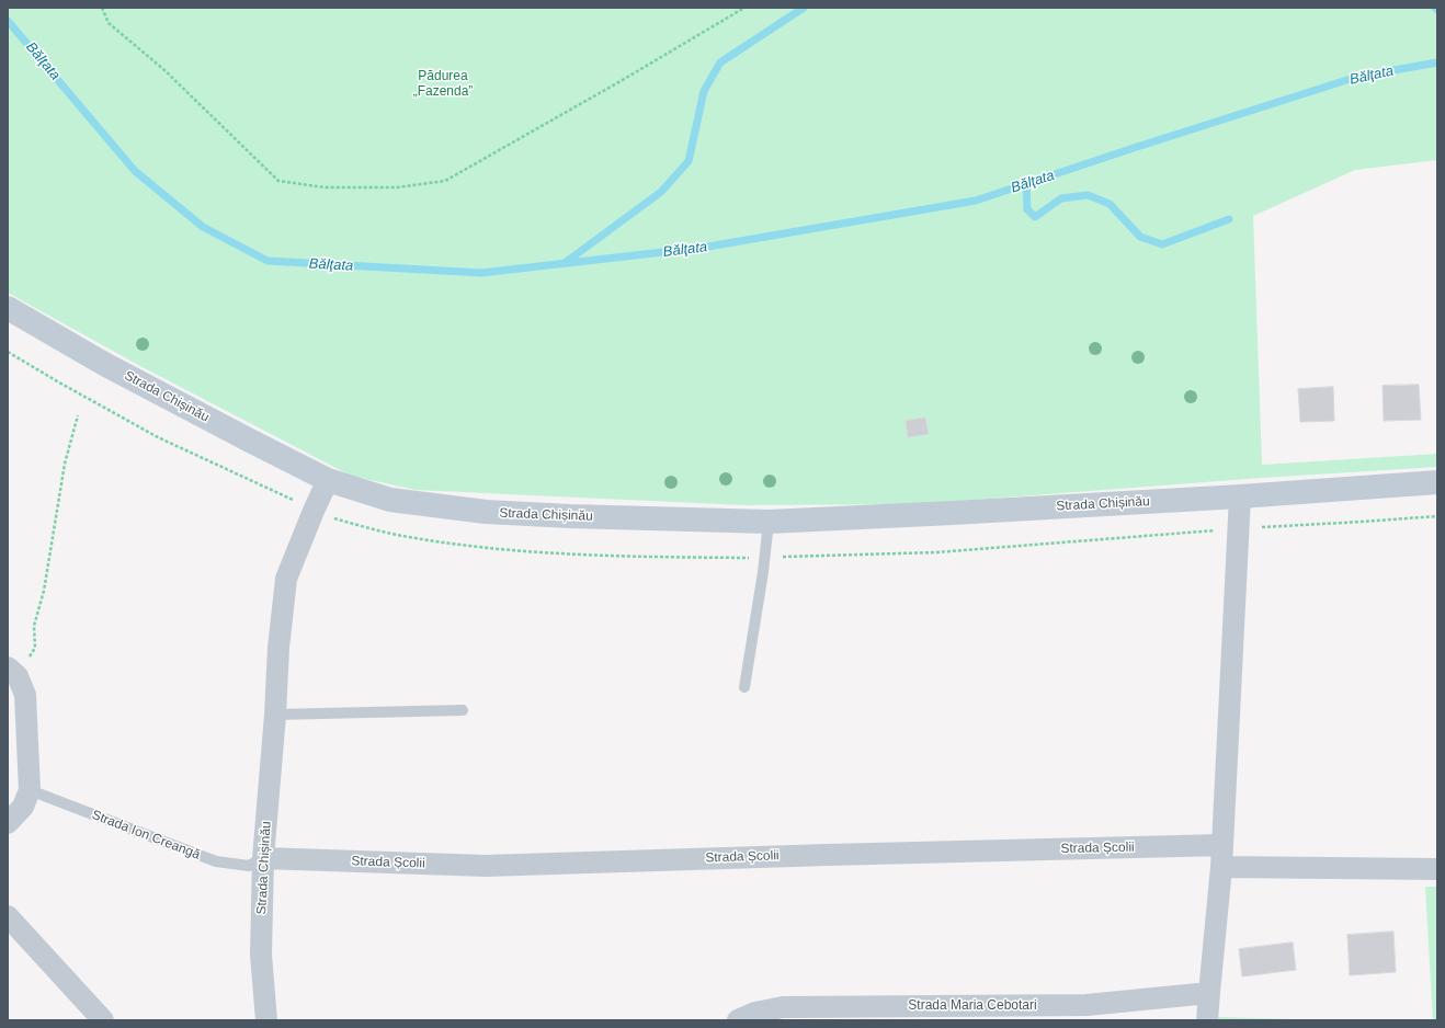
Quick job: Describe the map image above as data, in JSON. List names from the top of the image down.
{
  "streets": {
    "street": ["Strada Chișinău", "Strada Școlii", "Strada Maria Cebotari"],
    "lane": ["Strada Ion Creangă"]
  },
  "crossings": [
    ["Strada Chișinău", "Strada Ion Creangă"],
    ["Strada Chișinău", "Strada Școlii"],
    ["Strada Ion Creangă", "Strada Școlii"]
  ],
  "water": ["Bălţata"],
  "parks": ["Pădurea „Fazenda”"]
}
